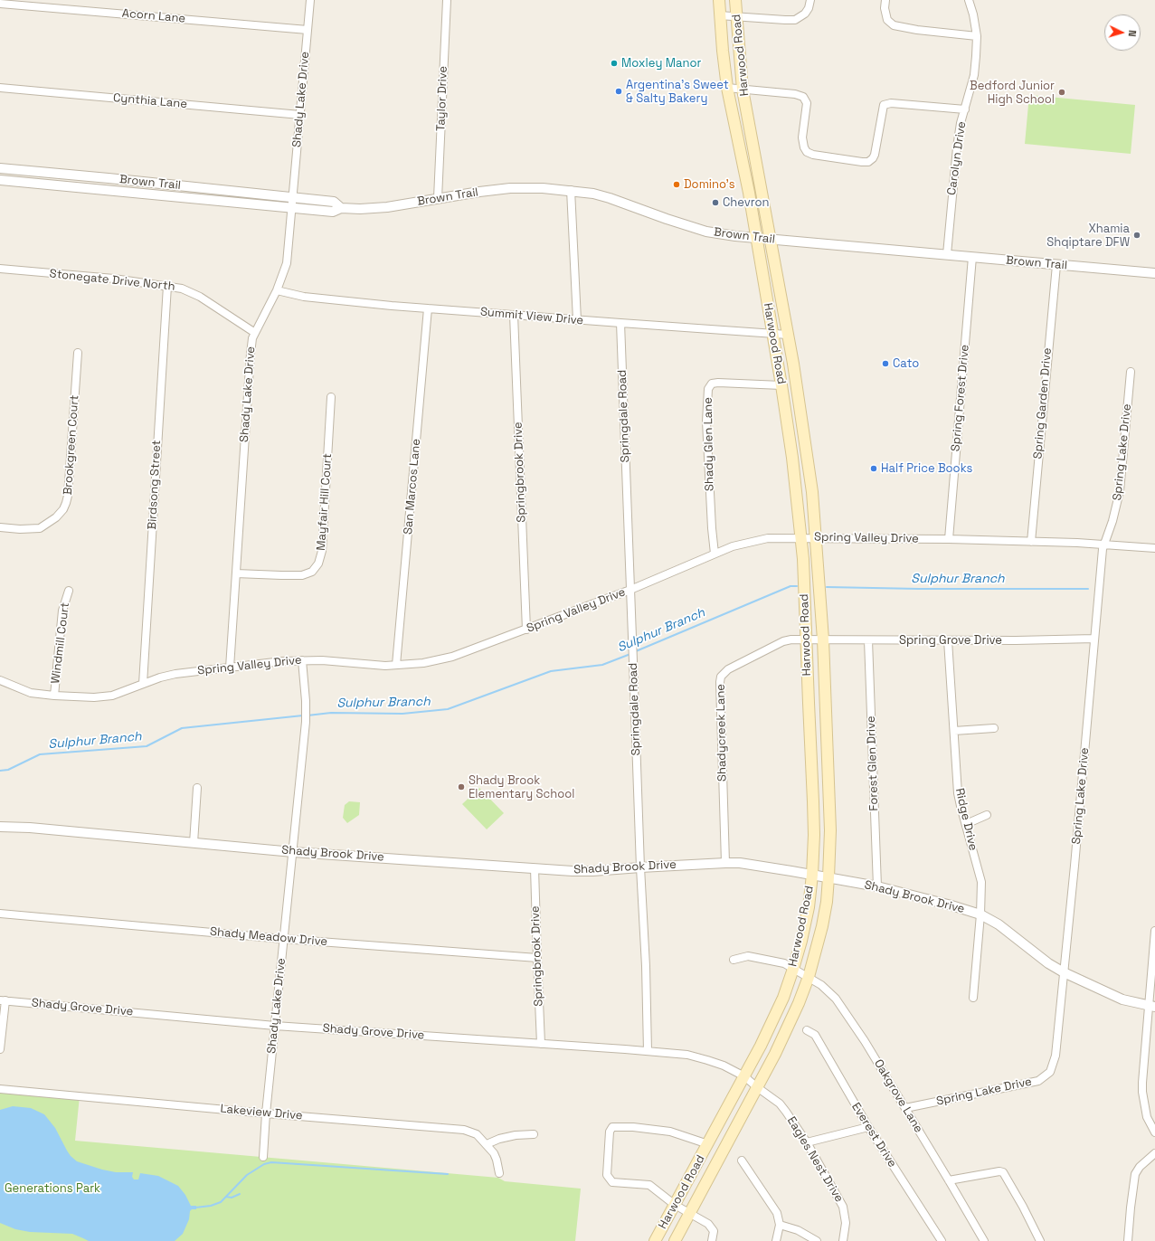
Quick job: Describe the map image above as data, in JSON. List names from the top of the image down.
{
  "streets": {
    "main road": ["Harwood Road"],
    "street": [
      "Acorn Lane",
      "Taylor Drive",
      "Shady Lake Drive",
      "Cynthia Lane",
      "Carolyn Drive",
      "Brown Trail",
      "Stonegate Drive North",
      "Summit View Drive",
      "Spring Forest Drive",
      "Spring Garden Drive",
      "Springdale Road",
      "Shady Glen Lane",
      "Brookgreen Court",
      "Spring Lake Drive",
      "Springbrook Drive",
      "Birdsong Street",
      "San Marcos Lane",
      "Mayfair Hill Court",
      "Spring Valley Drive",
      "Spring Grove Drive",
      "Windmill Court",
      "Shadycreek Lane",
      "Forest Glen Drive",
      "Ridge Drive",
      "Shady Brook Drive",
      "Shady Meadow Drive",
      "Shady Grove Drive",
      "Oakgrove Lane",
      "Lakeview Drive",
      "Everest Drive",
      "Eagles Nest Drive"
    ]
  },
  "crossings": [
    ["Acorn Lane", "Shady Lake Drive"],
    ["Harwood Road", "Brown Trail"],
    ["Harwood Road", "Summit View Drive"],
    ["Harwood Road", "Shady Glen Lane"],
    ["Harwood Road", "Spring Valley Drive"],
    ["Harwood Road", "Spring Grove Drive"],
    ["Harwood Road", "Shadycreek Lane"],
    ["Harwood Road", "Shady Brook Drive"],
    ["Harwood Road", "Shady Grove Drive"],
    ["Harwood Road", "Oakgrove Lane"],
    ["Harwood Road", "Eagles Nest Drive"],
    ["Taylor Drive", "Brown Trail"],
    ["Shady Lake Drive", "Cynthia Lane"],
    ["Shady Lake Drive", "Brown Trail"],
    ["Shady Lake Drive", "Stonegate Drive North"],
    ["Shady Lake Drive", "Summit View Drive"],
    ["Shady Lake Drive", "Mayfair Hill Court"],
    ["Shady Lake Drive", "Spring Valley Drive"],
    ["Shady Lake Drive", "Shady Brook Drive"],
    ["Shady Lake Drive", "Shady Meadow Drive"],
    ["Shady Lake Drive", "Shady Grove Drive"],
    ["Shady Lake Drive", "Lakeview Drive"],
    ["Carolyn Drive", "Brown Trail"],
    ["Brown Trail", "Spring Forest Drive"],
    ["Brown Trail", "Spring Garden Drive"],
    ["Stonegate Drive North", "Birdsong Street"],
    ["Summit View Drive", "Springdale Road"],
    ["Summit View Drive", "Springbrook Drive"],
    ["Summit View Drive", "San Marcos Lane"],
    ["Spring Forest Drive", "Spring Valley Drive"],
    ["Spring Garden Drive", "Spring Valley Drive"],
    ["Springdale Road", "Spring Valley Drive"],
    ["Springdale Road", "Shady Brook Drive"],
    ["Springdale Road", "Shady Grove Drive"],
    ["Shady Glen Lane", "Spring Valley Drive"],
    ["Spring Lake Drive", "Spring Valley Drive"],
    ["Spring Lake Drive", "Spring Grove Drive"],
    ["Spring Lake Drive", "Shady Brook Drive"],
    ["Spring Lake Drive", "Oakgrove Lane"],
    ["Springbrook Drive", "Spring Valley Drive"],
    ["Springbrook Drive", "Shady Brook Drive"],
    ["Springbrook Drive", "Shady Meadow Drive"],
    ["Springbrook Drive", "Shady Grove Drive"],
    ["Birdsong Street", "Spring Valley Drive"],
    ["San Marcos Lane", "Spring Valley Drive"],
    ["Spring Valley Drive", "Windmill Court"],
    ["Spring Grove Drive", "Shadycreek Lane"],
    ["Spring Grove Drive", "Forest Glen Drive"],
    ["Spring Grove Drive", "Ridge Drive"],
    ["Shadycreek Lane", "Shady Brook Drive"],
    ["Forest Glen Drive", "Shady Brook Drive"],
    ["Ridge Drive", "Shady Brook Drive"],
    ["Shady Grove Drive", "Eagles Nest Drive"]
  ],
  "water": ["Sulphur Branch"],
  "parks": ["Generations Park"],
  "places": [
    "Moxley Manor",
    "Argentina's Sweet & Salty Bakery",
    "Bedford Junior High School",
    "Domino's",
    "Chevron",
    "Xhamia Shqiptare DFW",
    "Cato",
    "Half Price Books",
    "Shady Brook Elementary School"
  ],
  "north": "right"
}
